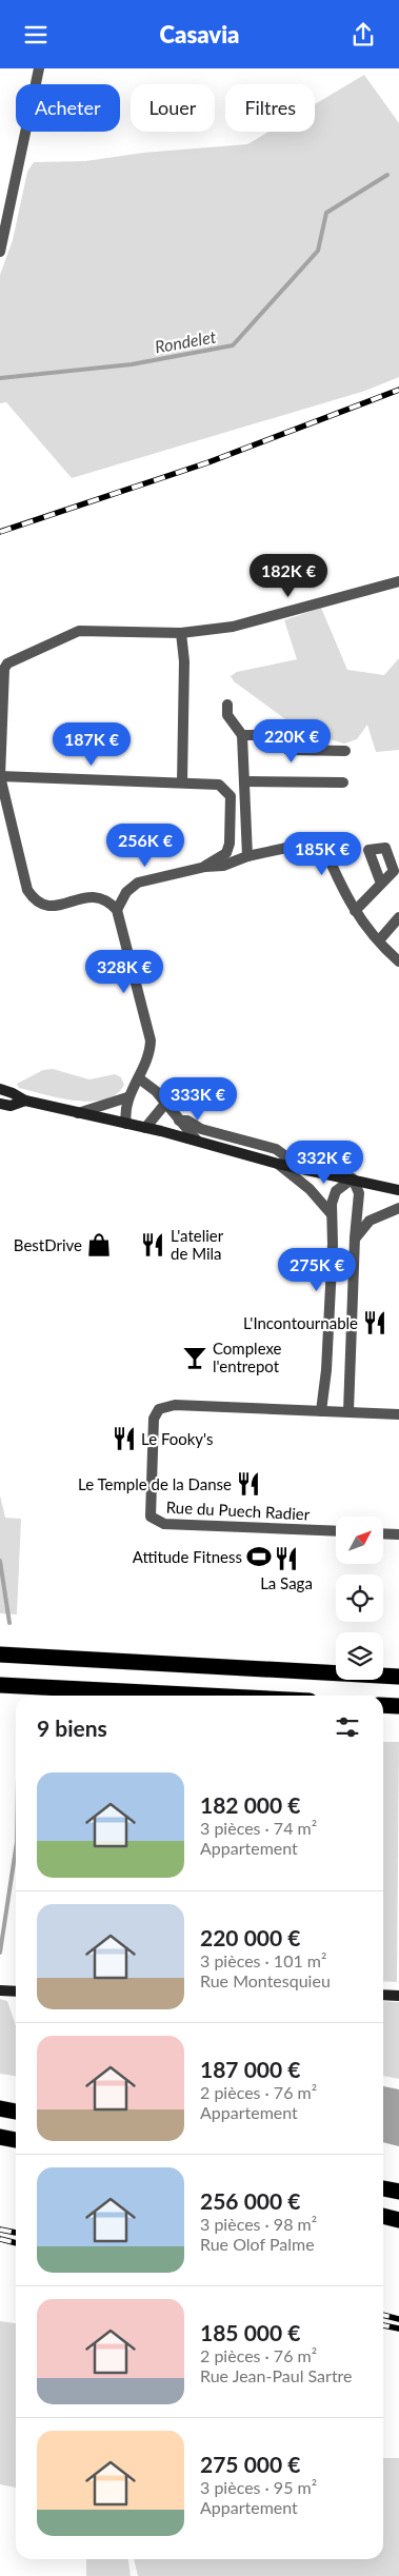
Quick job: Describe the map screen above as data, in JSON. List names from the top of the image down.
{
  "streets": {
    "street": ["Rue du Puech Radier"]
  },
  "water": ["Rondelet"],
  "places": {
    "shop": ["BestDrive"],
    "restaurant": [
      "L'atelier de Mila",
      "L'Incontournable",
      "Le Fooky's",
      "Le Temple de la Danse",
      "La Saga"
    ],
    "bar": ["Complexe l'entrepot"],
    "sports": ["Attitude Fitness"]
  },
  "north": "top right",
  "page": {
    "header": "Casavia",
    "chip": ["Acheter", "Louer", "Filtres"],
    "price": [
      "182K €",
      "220K €",
      "187K €",
      "256K €",
      "185K €",
      "328K €",
      "333K €",
      "332K €",
      "275K €"
    ],
    "heading": "9 biens",
    "list": [
      {
        "name": "182 000 €",
        "note": "3 pièces · 74 m² · Appartement"
      },
      {
        "name": "220 000 €",
        "note": "3 pièces · 101 m² · Rue Montesquieu"
      },
      {
        "name": "187 000 €",
        "note": "2 pièces · 76 m² · Appartement"
      },
      {
        "name": "256 000 €",
        "note": "3 pièces · 98 m² · Rue Olof Palme"
      },
      {
        "name": "185 000 €",
        "note": "2 pièces · 76 m² · Rue Jean-Paul Sartre"
      },
      {
        "name": "275 000 €",
        "note": "3 pièces · 95 m² · Appartement"
      }
    ]
  }
}
